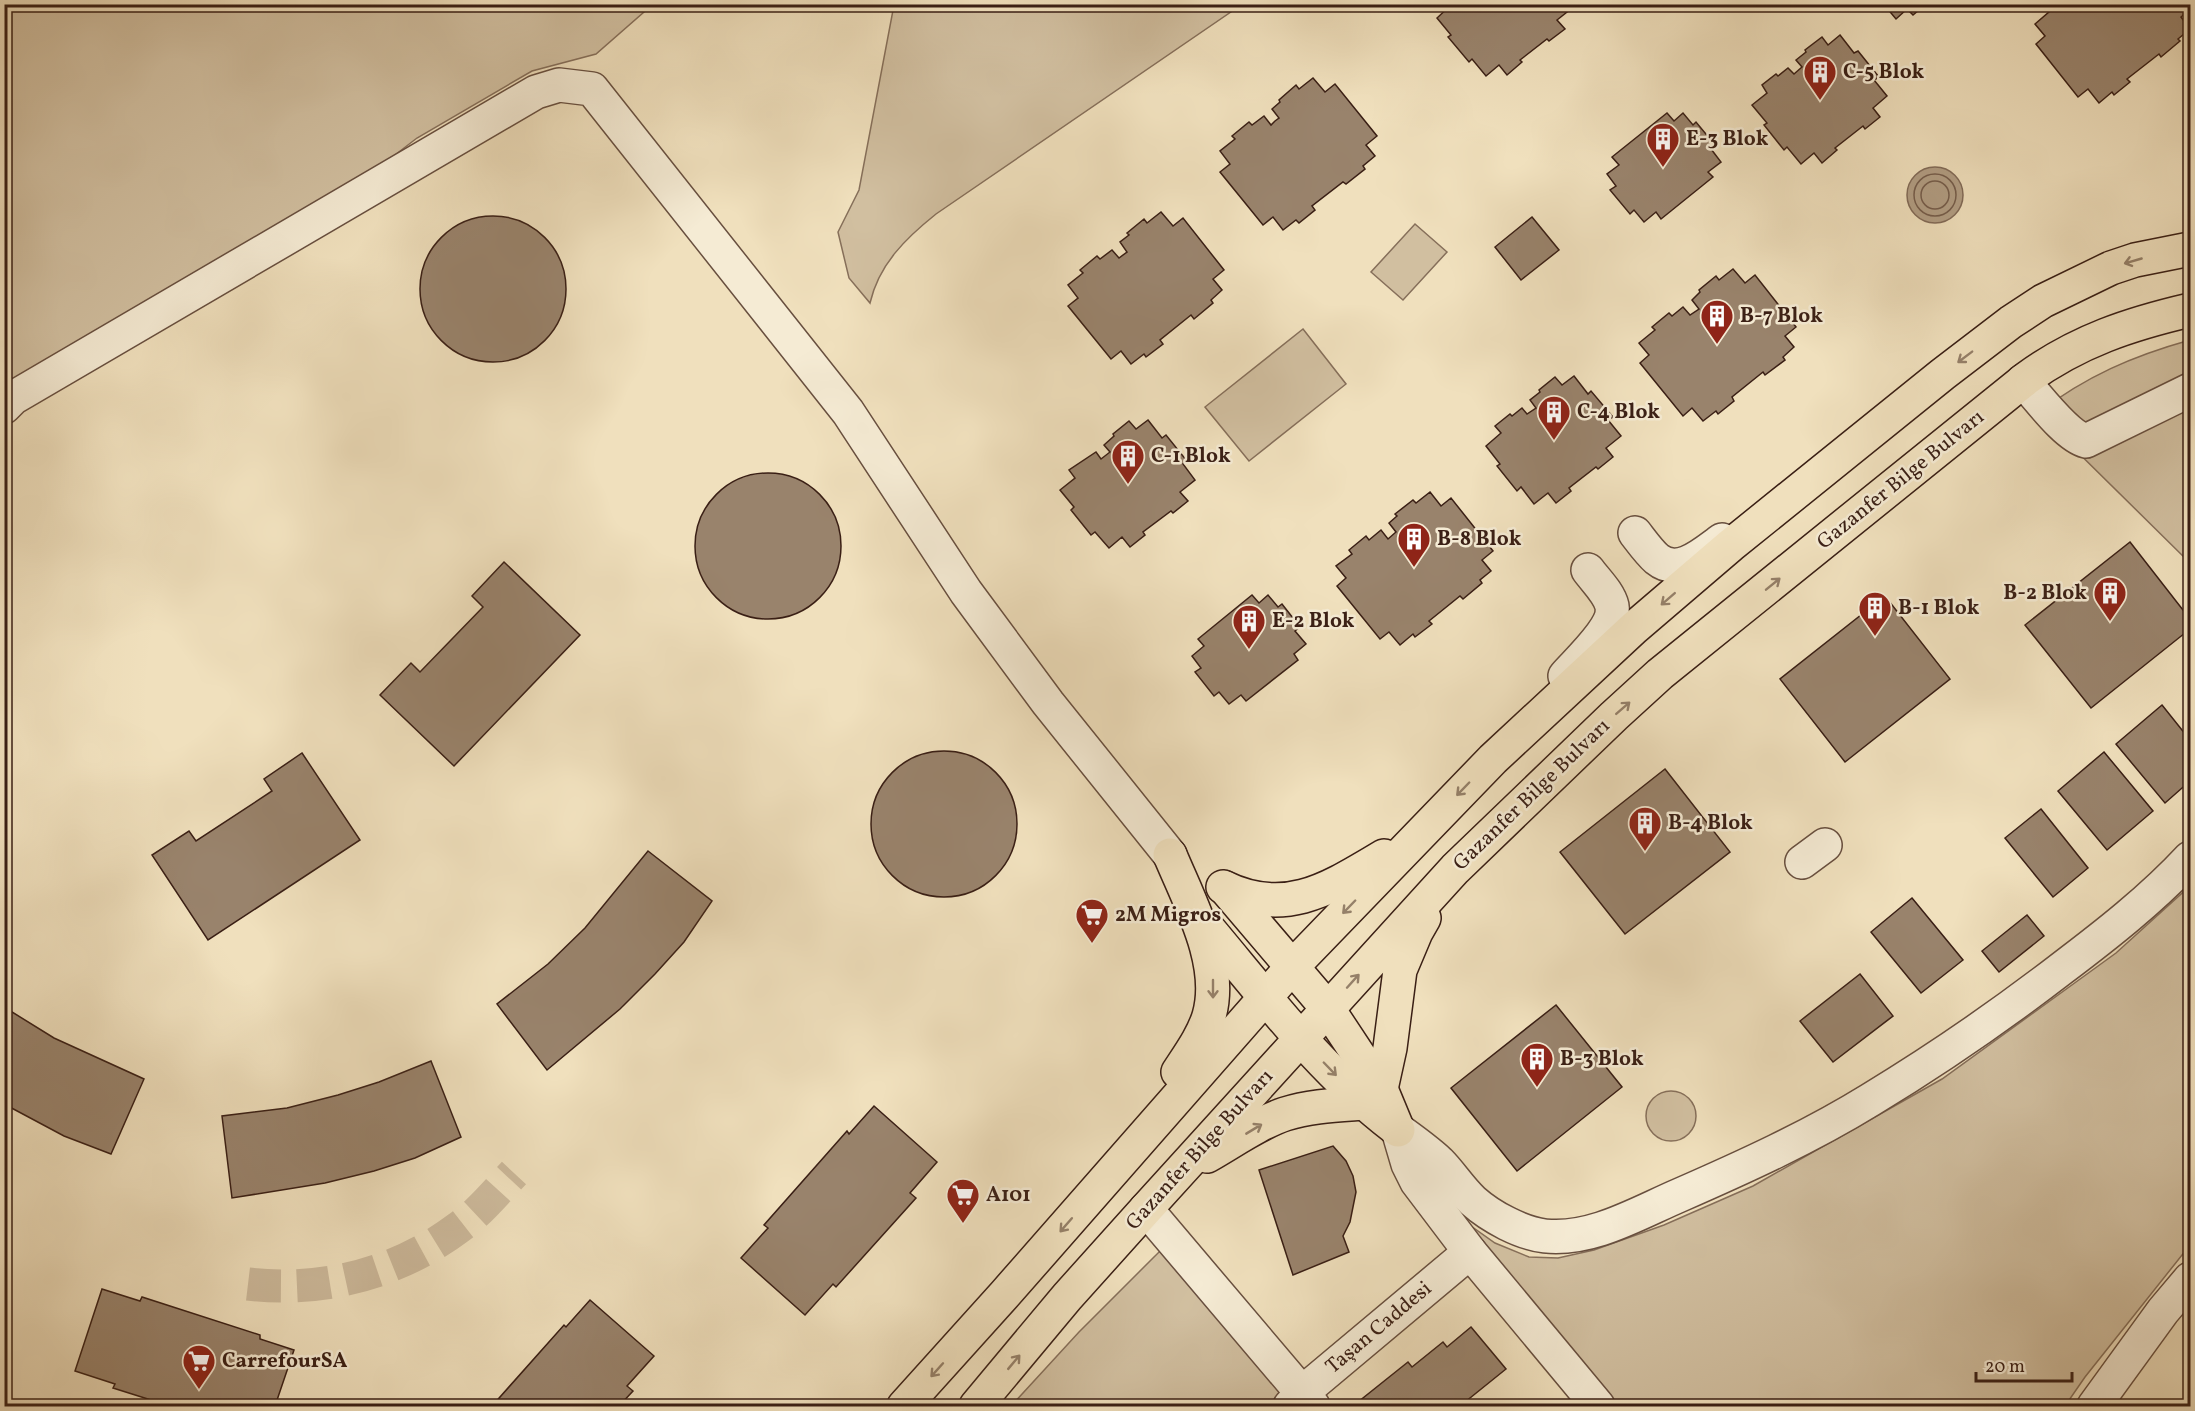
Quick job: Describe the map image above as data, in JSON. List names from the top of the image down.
{
  "streets": {
    "main road": ["Gazanfer Bilge Bulvarı"],
    "street": ["Taşan Caddesi"]
  },
  "places": {
    "building": [
      "C-5 Blok",
      "E-3 Blok",
      "B-7 Blok",
      "C-4 Blok",
      "C-1 Blok",
      "B-8 Blok",
      "B-2 Blok",
      "B-1 Blok",
      "E-2 Blok",
      "B-4 Blok",
      "B-3 Blok"
    ],
    "supermarket": ["2M Migros", "A101", "CarrefourSA"]
  },
  "scale_bar": "20 m"
}
